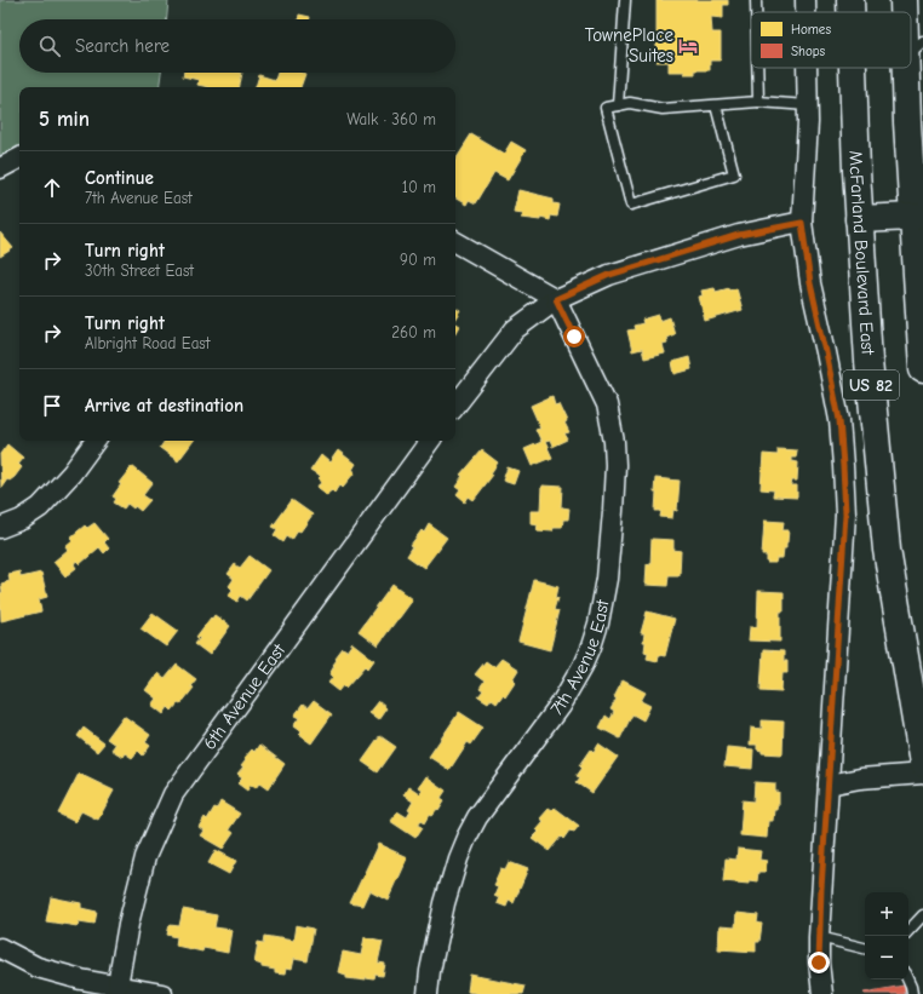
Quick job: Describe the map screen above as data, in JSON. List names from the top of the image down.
{
  "streets": {
    "highway": ["McFarland Boulevard East", "US 82"],
    "street": ["7th Avenue East", "6th Avenue East"]
  },
  "places": {
    "hotel": ["TownePlace Suites"]
  },
  "legend": ["Homes", "Shops"],
  "page": {
    "search": "Search here",
    "heading": ["5 min", "Walk · 360 m"],
    "list": [
      ["Continue", "7th Avenue East", "10 m"],
      ["Turn right", "30th Street East", "90 m"],
      ["Turn right", "Albright Road East", "260 m"],
      "Arrive at destination"
    ],
    "map_buttons": ["+", "−"]
  }
}
